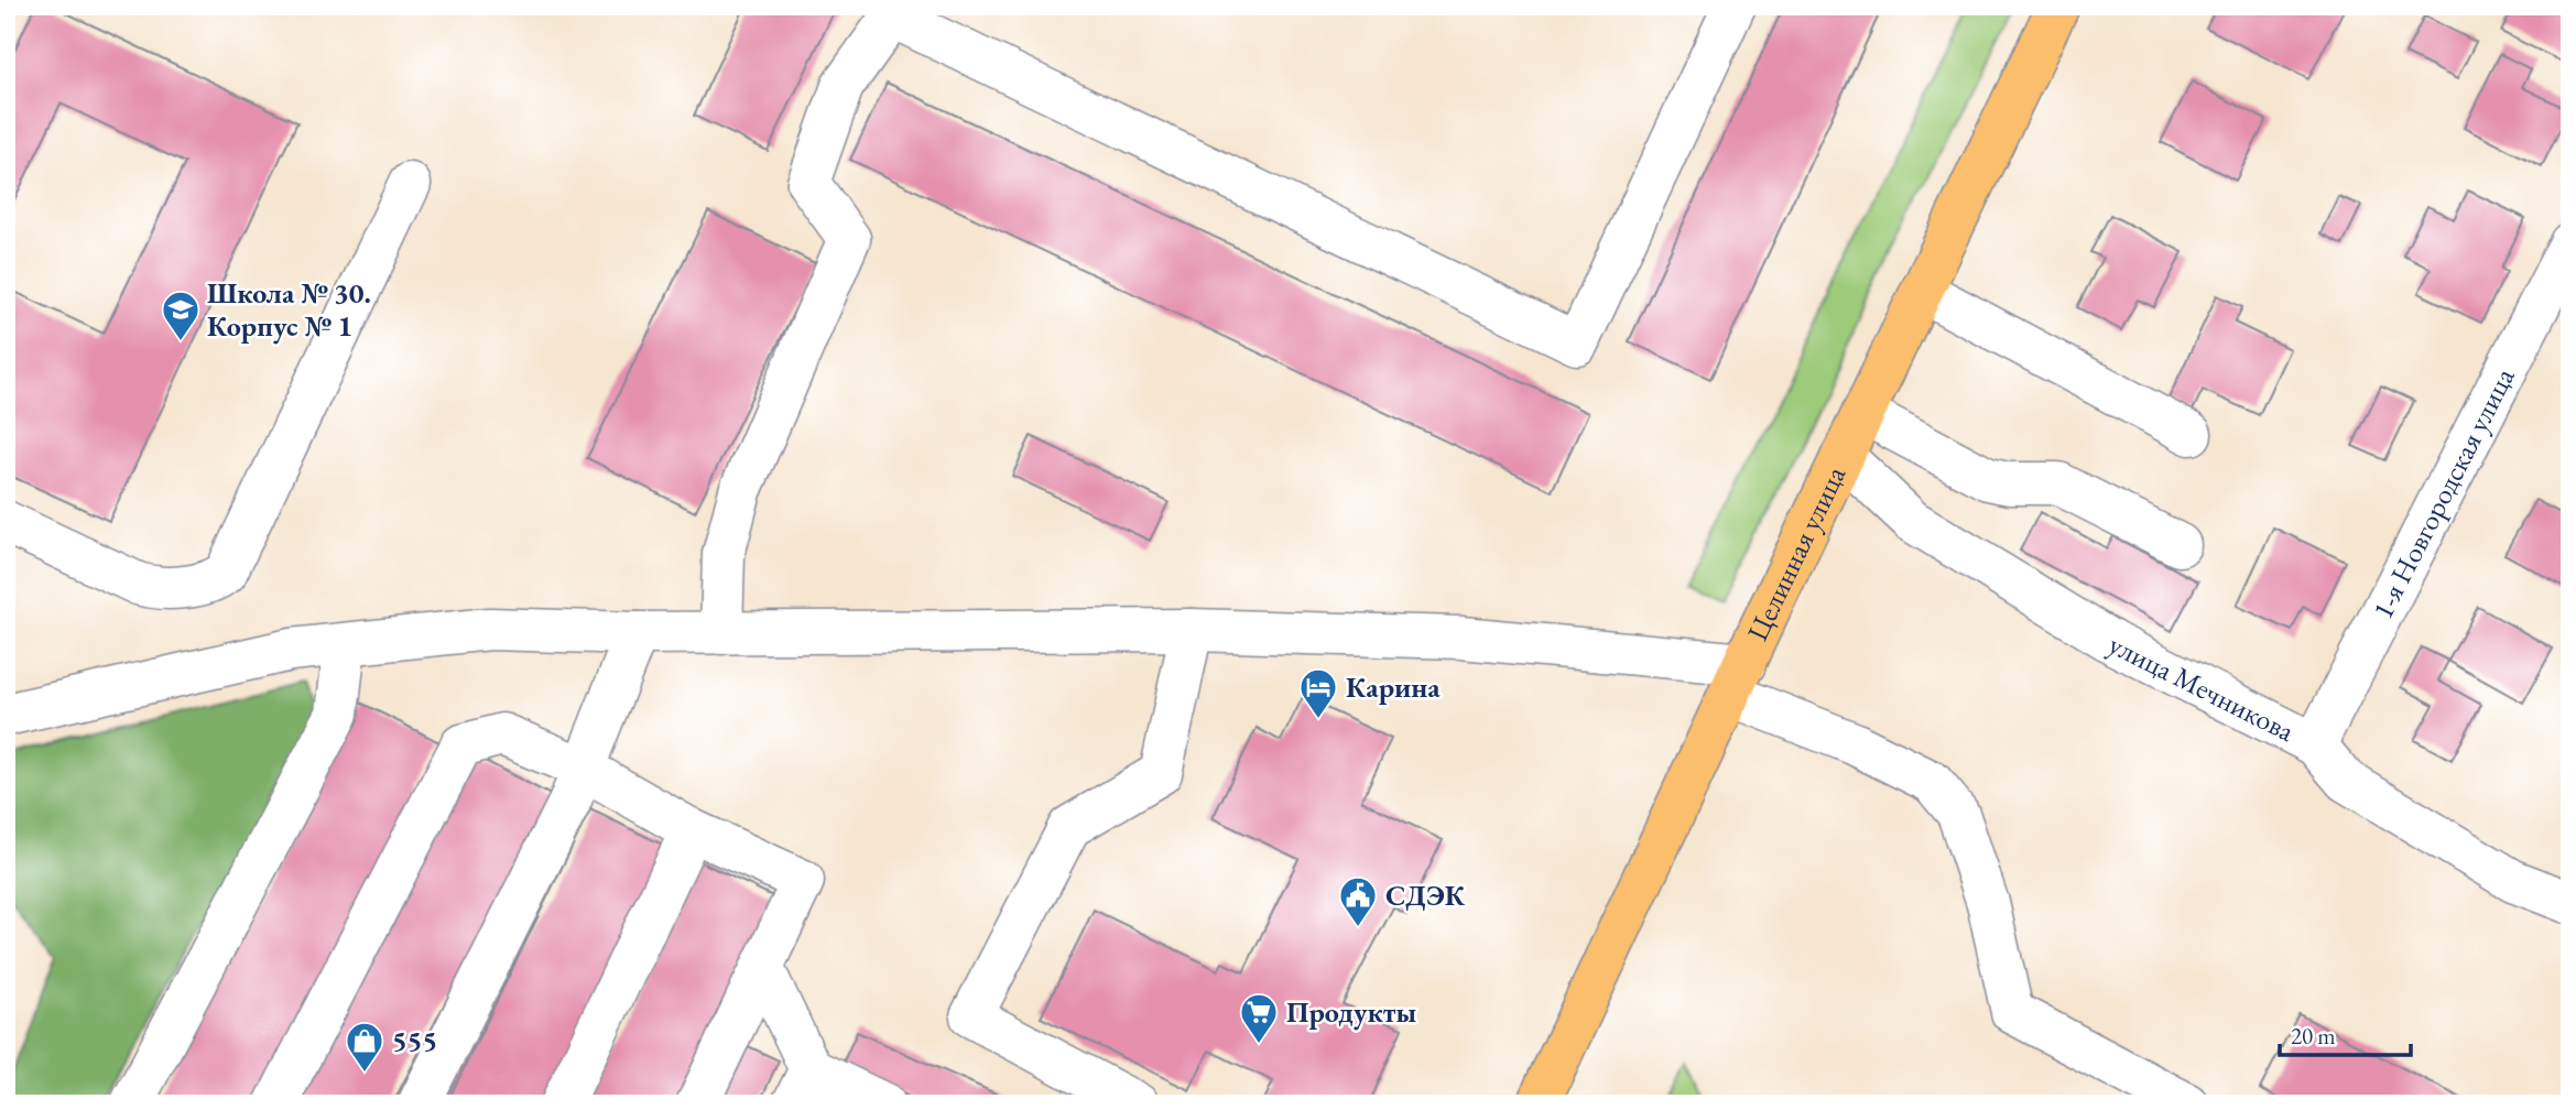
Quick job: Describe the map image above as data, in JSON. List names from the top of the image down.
{
  "streets": {
    "main road": ["Целинная улица"],
    "street": ["1-я Новгородская улица", "улица Мечникова"]
  },
  "crossings": [
    ["1-я Новгородская улица", "улица Мечникова"],
    ["Целинная улица", "улица Мечникова"]
  ],
  "places": {
    "school or university": ["Школа № 30. Корпус № 1"],
    "hotel": ["Карина"],
    "public building": ["СДЭК"],
    "supermarket": ["Продукты"],
    "shop": ["555"]
  },
  "scale_bar": "20 m"
}
